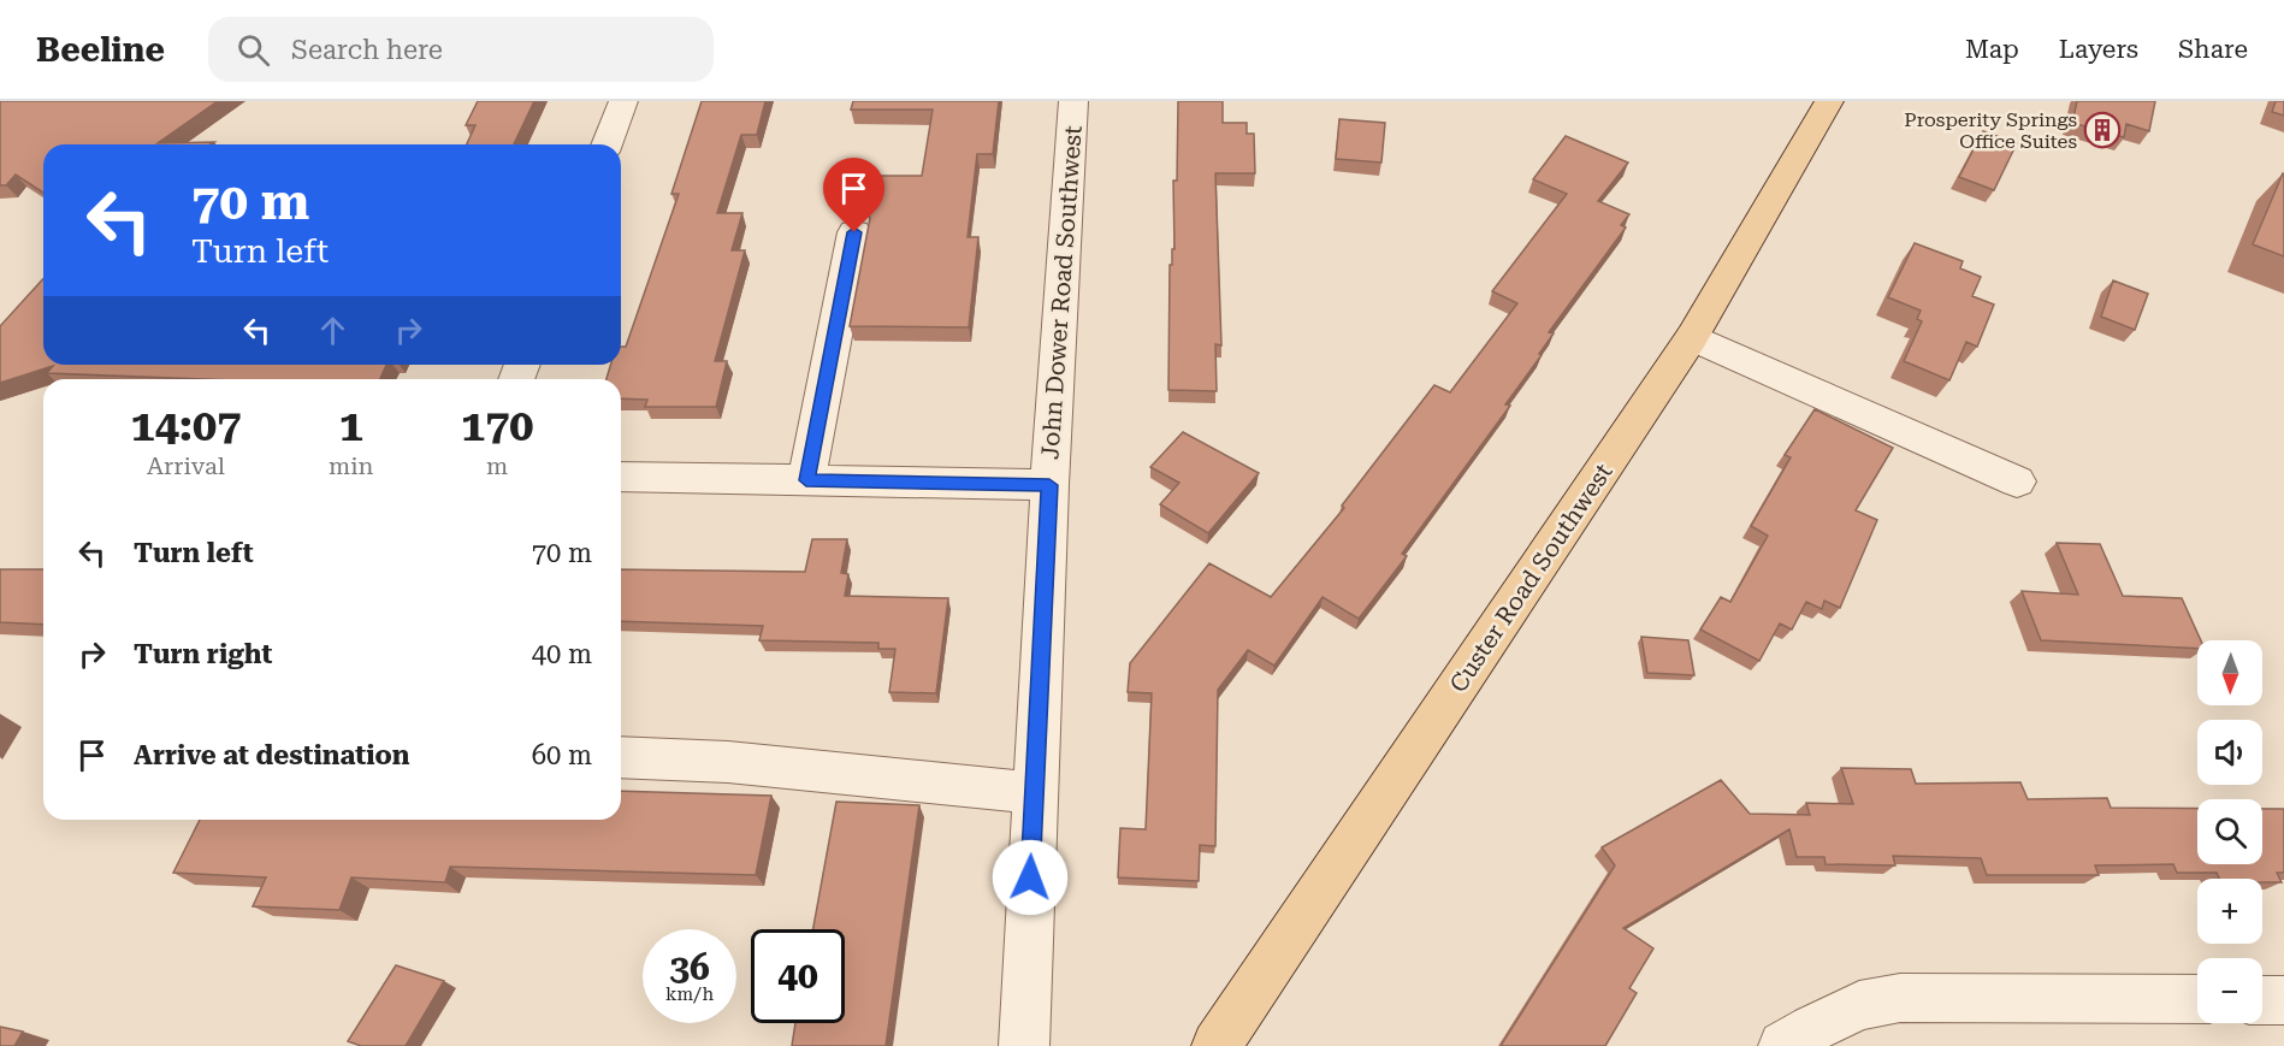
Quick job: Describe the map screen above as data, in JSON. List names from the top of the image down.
{
  "streets": {
    "main road": ["Custer Road Southwest"],
    "street": ["John Dower Road Southwest"]
  },
  "places": {
    "building": ["Prosperity Springs Office Suites"]
  },
  "north": "bottom",
  "page": {
    "header": "Beeline",
    "search": "Search here",
    "nav": ["Map", "Layers", "Share"],
    "turn": ["70 m", "Turn left"],
    "eta": [
      "14:07",
      "Arrival",
      "1",
      "min",
      "170",
      "m"
    ],
    "list": [
      {
        "name": "Turn left",
        "value": "70 m"
      },
      {
        "name": "Turn right",
        "value": "40 m"
      },
      {
        "name": "Arrive at destination",
        "value": "60 m"
      }
    ],
    "map_buttons": ["+", "−"],
    "speed": "36 km/h",
    "limit": "40"
  }
}
